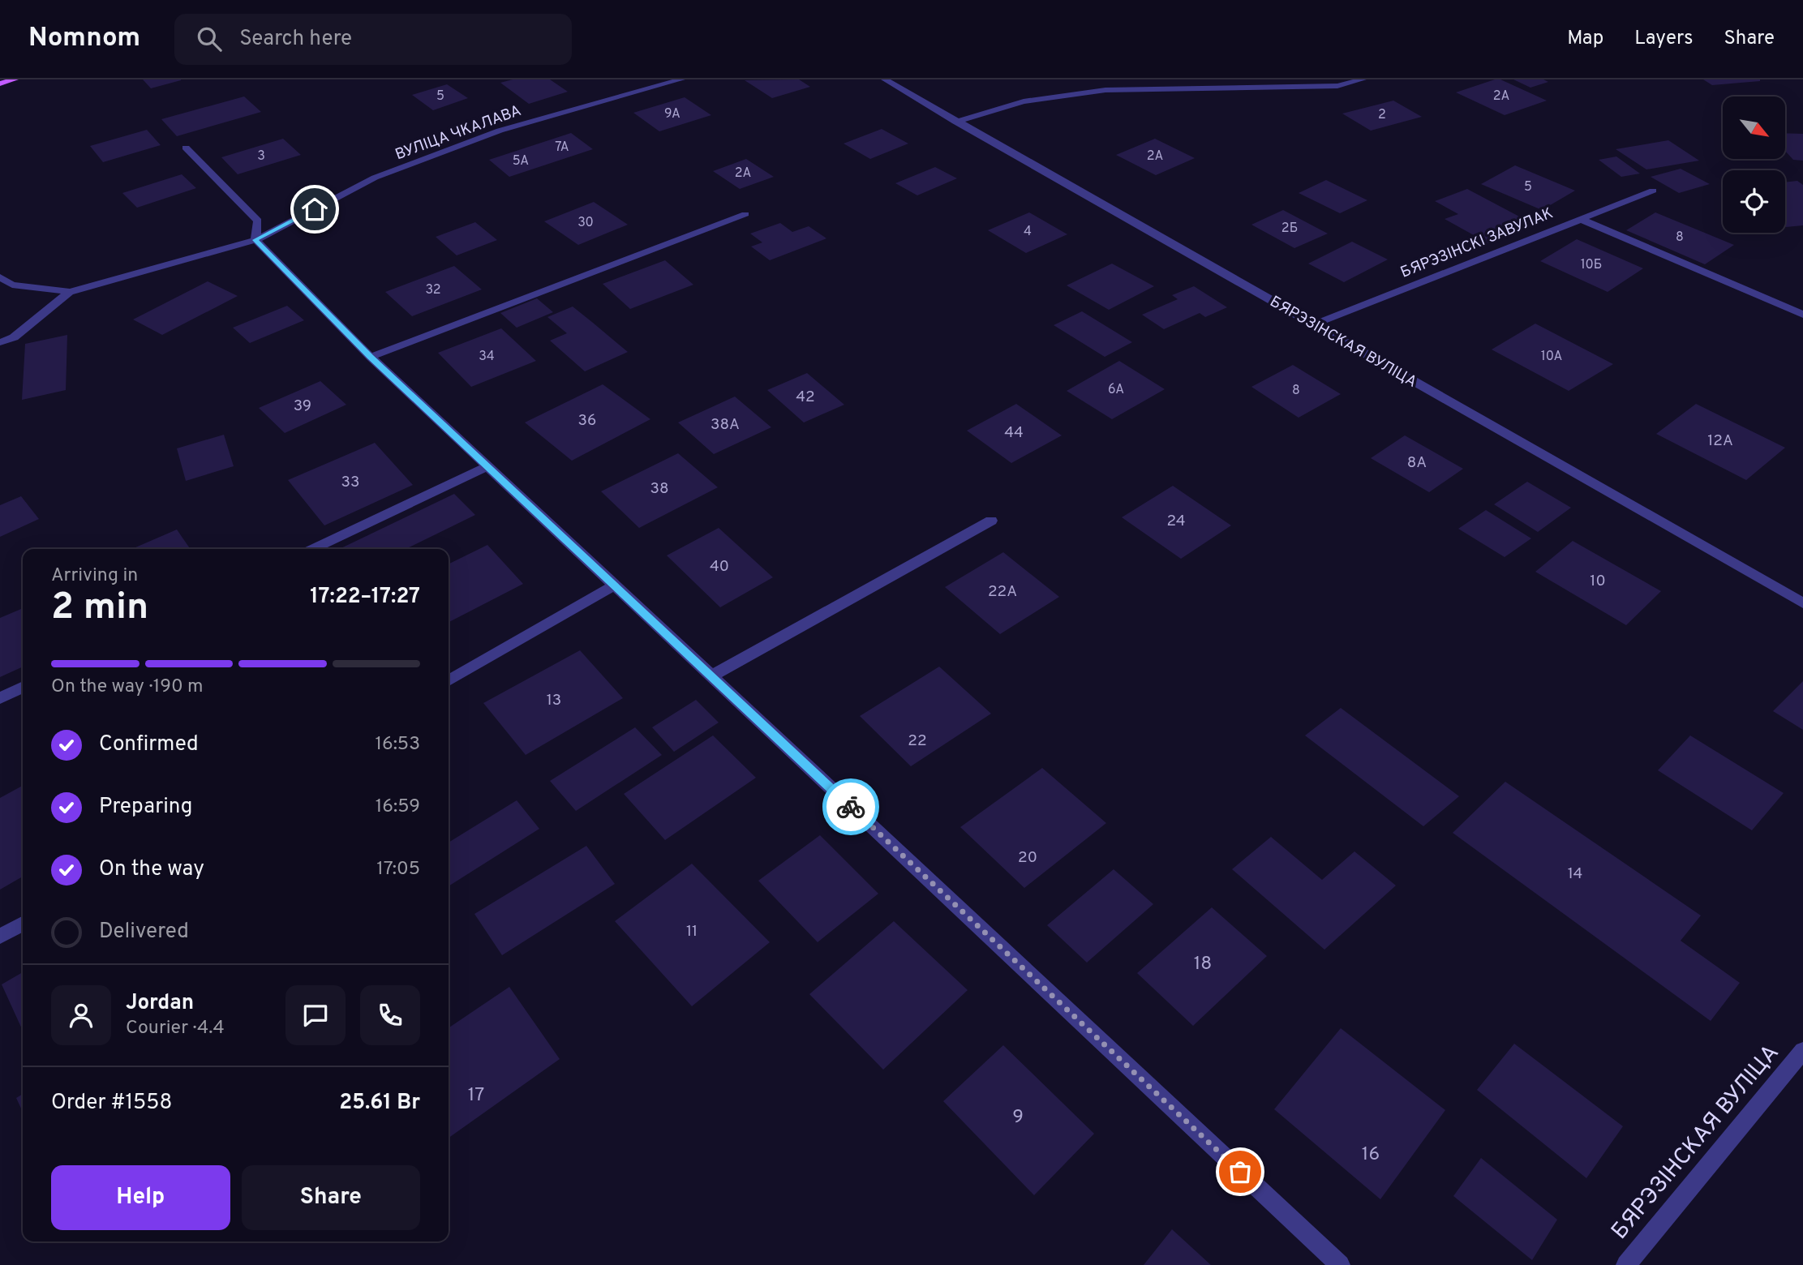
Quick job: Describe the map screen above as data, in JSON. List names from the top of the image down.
{
  "streets": {
    "street": ["ВУЛІЦА ЧКАЛАВА", "БЯРЭЗІНСКІ ЗАВУЛАК", "БЯРЭЗІНСКАЯ ВУЛІЦА"]
  },
  "crossings": [
    ["БЯРЭЗІНСКІ ЗАВУЛАК", "БЯРЭЗІНСКАЯ ВУЛІЦА"]
  ],
  "house_numbers": [
    "5",
    "2А",
    "9А",
    "2",
    "7А",
    "3",
    "2А",
    "5А",
    "2А",
    "5",
    "30",
    "2Б",
    "4",
    "8",
    "10Б",
    "32",
    "34",
    "10А",
    "6А",
    "8",
    "42",
    "39",
    "36",
    "38А",
    "44",
    "12А",
    "8А",
    "33",
    "38",
    "24",
    "40",
    "10",
    "22А",
    "13",
    "22",
    "20",
    "14",
    "11",
    "18",
    "17",
    "9",
    "16"
  ],
  "north": "bottom right",
  "page": {
    "header": "Nomnom",
    "search": "Search here",
    "nav": ["Map", "Layers", "Share"],
    "heading": ["2 min", "Arriving in", "17:22–17:27"],
    "panel": [
      "Jordan",
      "Courier · 4.4",
      "Order #1558",
      "25.61 Br"
    ],
    "bar": "On the way · 190 m",
    "list": [
      ["Confirmed", "16:53"],
      ["Preparing", "16:59"],
      ["On the way", "17:05"],
      "Delivered"
    ],
    "buttons": ["Help", "Share"]
  }
}
